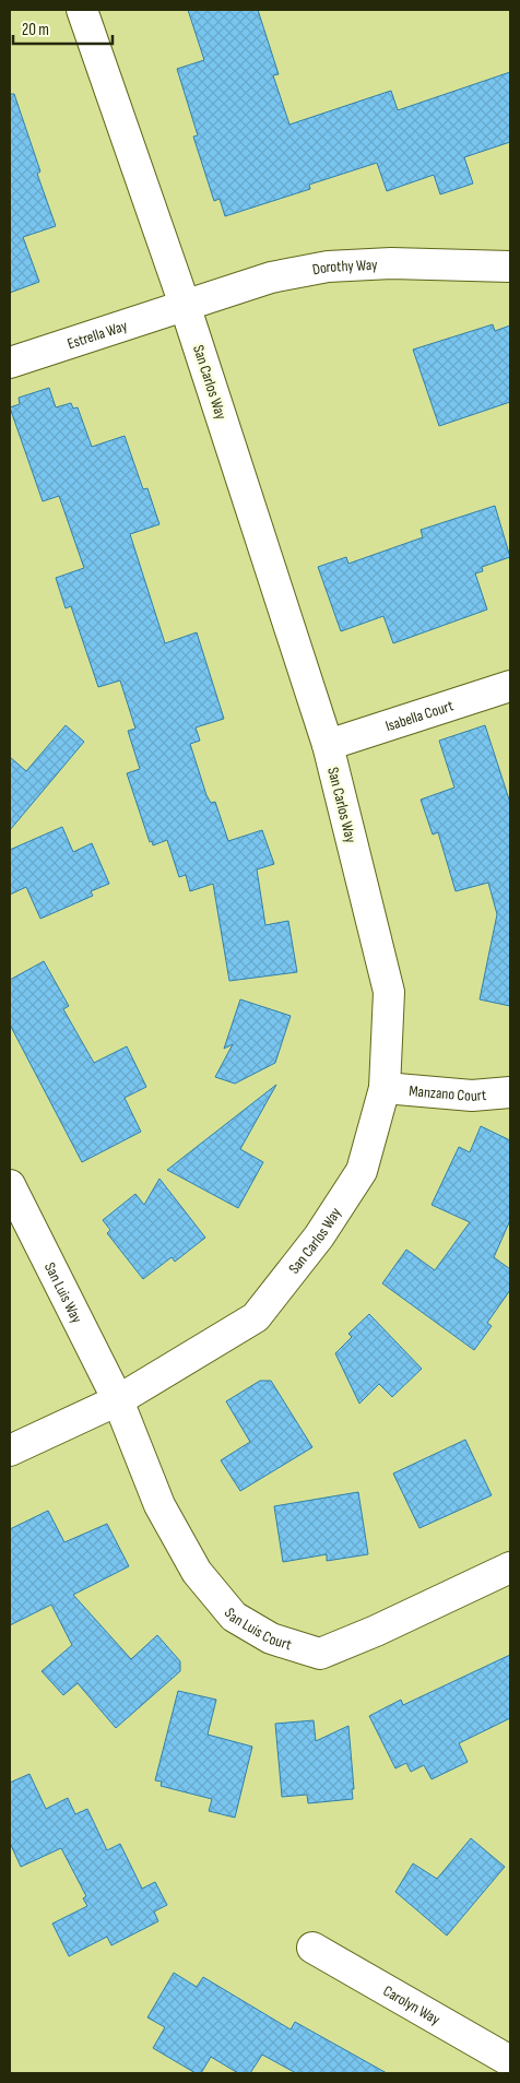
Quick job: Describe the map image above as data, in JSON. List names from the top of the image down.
{
  "streets": {
    "street": [
      "Dorothy Way",
      "Estrella Way",
      "San Carlos Way",
      "Isabella Court",
      "Manzano Court",
      "San Luis Way",
      "San Luis Court",
      "Carolyn Way"
    ]
  },
  "crossings": [
    ["Dorothy Way", "Estrella Way"],
    ["Dorothy Way", "San Carlos Way"],
    ["Estrella Way", "San Carlos Way"],
    ["San Carlos Way", "Isabella Court"],
    ["San Carlos Way", "Manzano Court"],
    ["San Carlos Way", "San Luis Way"],
    ["San Carlos Way", "San Luis Court"],
    ["San Luis Way", "San Luis Court"]
  ],
  "scale_bar": "20 m"
}
